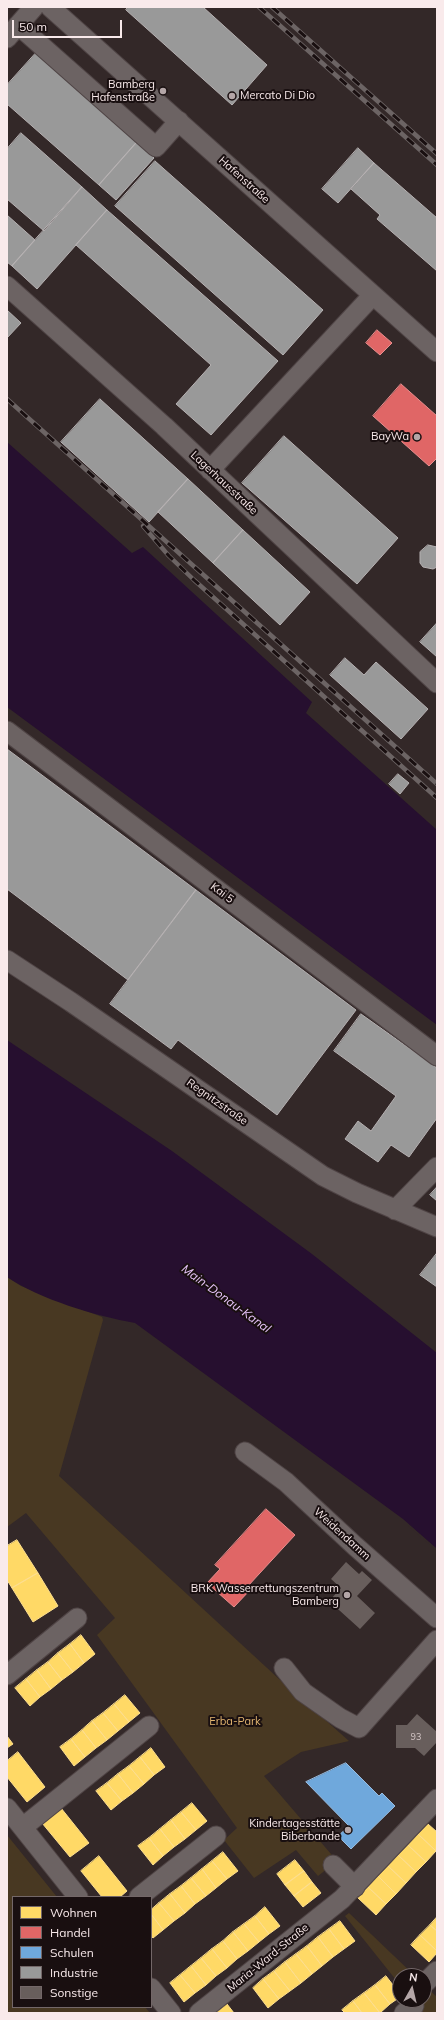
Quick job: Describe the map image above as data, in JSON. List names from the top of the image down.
{
  "streets": {
    "street": [
      "Hafenstraße",
      "Lagerhausstraße",
      "Kai 5",
      "Regnitzstraße",
      "Weidendamm",
      "Maria-Ward-Straße"
    ]
  },
  "water": ["Main-Donau-Kanal"],
  "parks": ["Erba-Park"],
  "places": [
    "Bamberg Hafenstraße",
    "Mercato Di Dio",
    "BayWa",
    "BRK Wasserrettungszentrum Bamberg",
    "Kindertagesstätte Biberbande"
  ],
  "house_numbers": ["93"],
  "legend": [
    "Wohnen",
    "Handel",
    "Schulen",
    "Industrie",
    "Sonstige"
  ],
  "scale_bar": "50 m",
  "north": "top"
}
